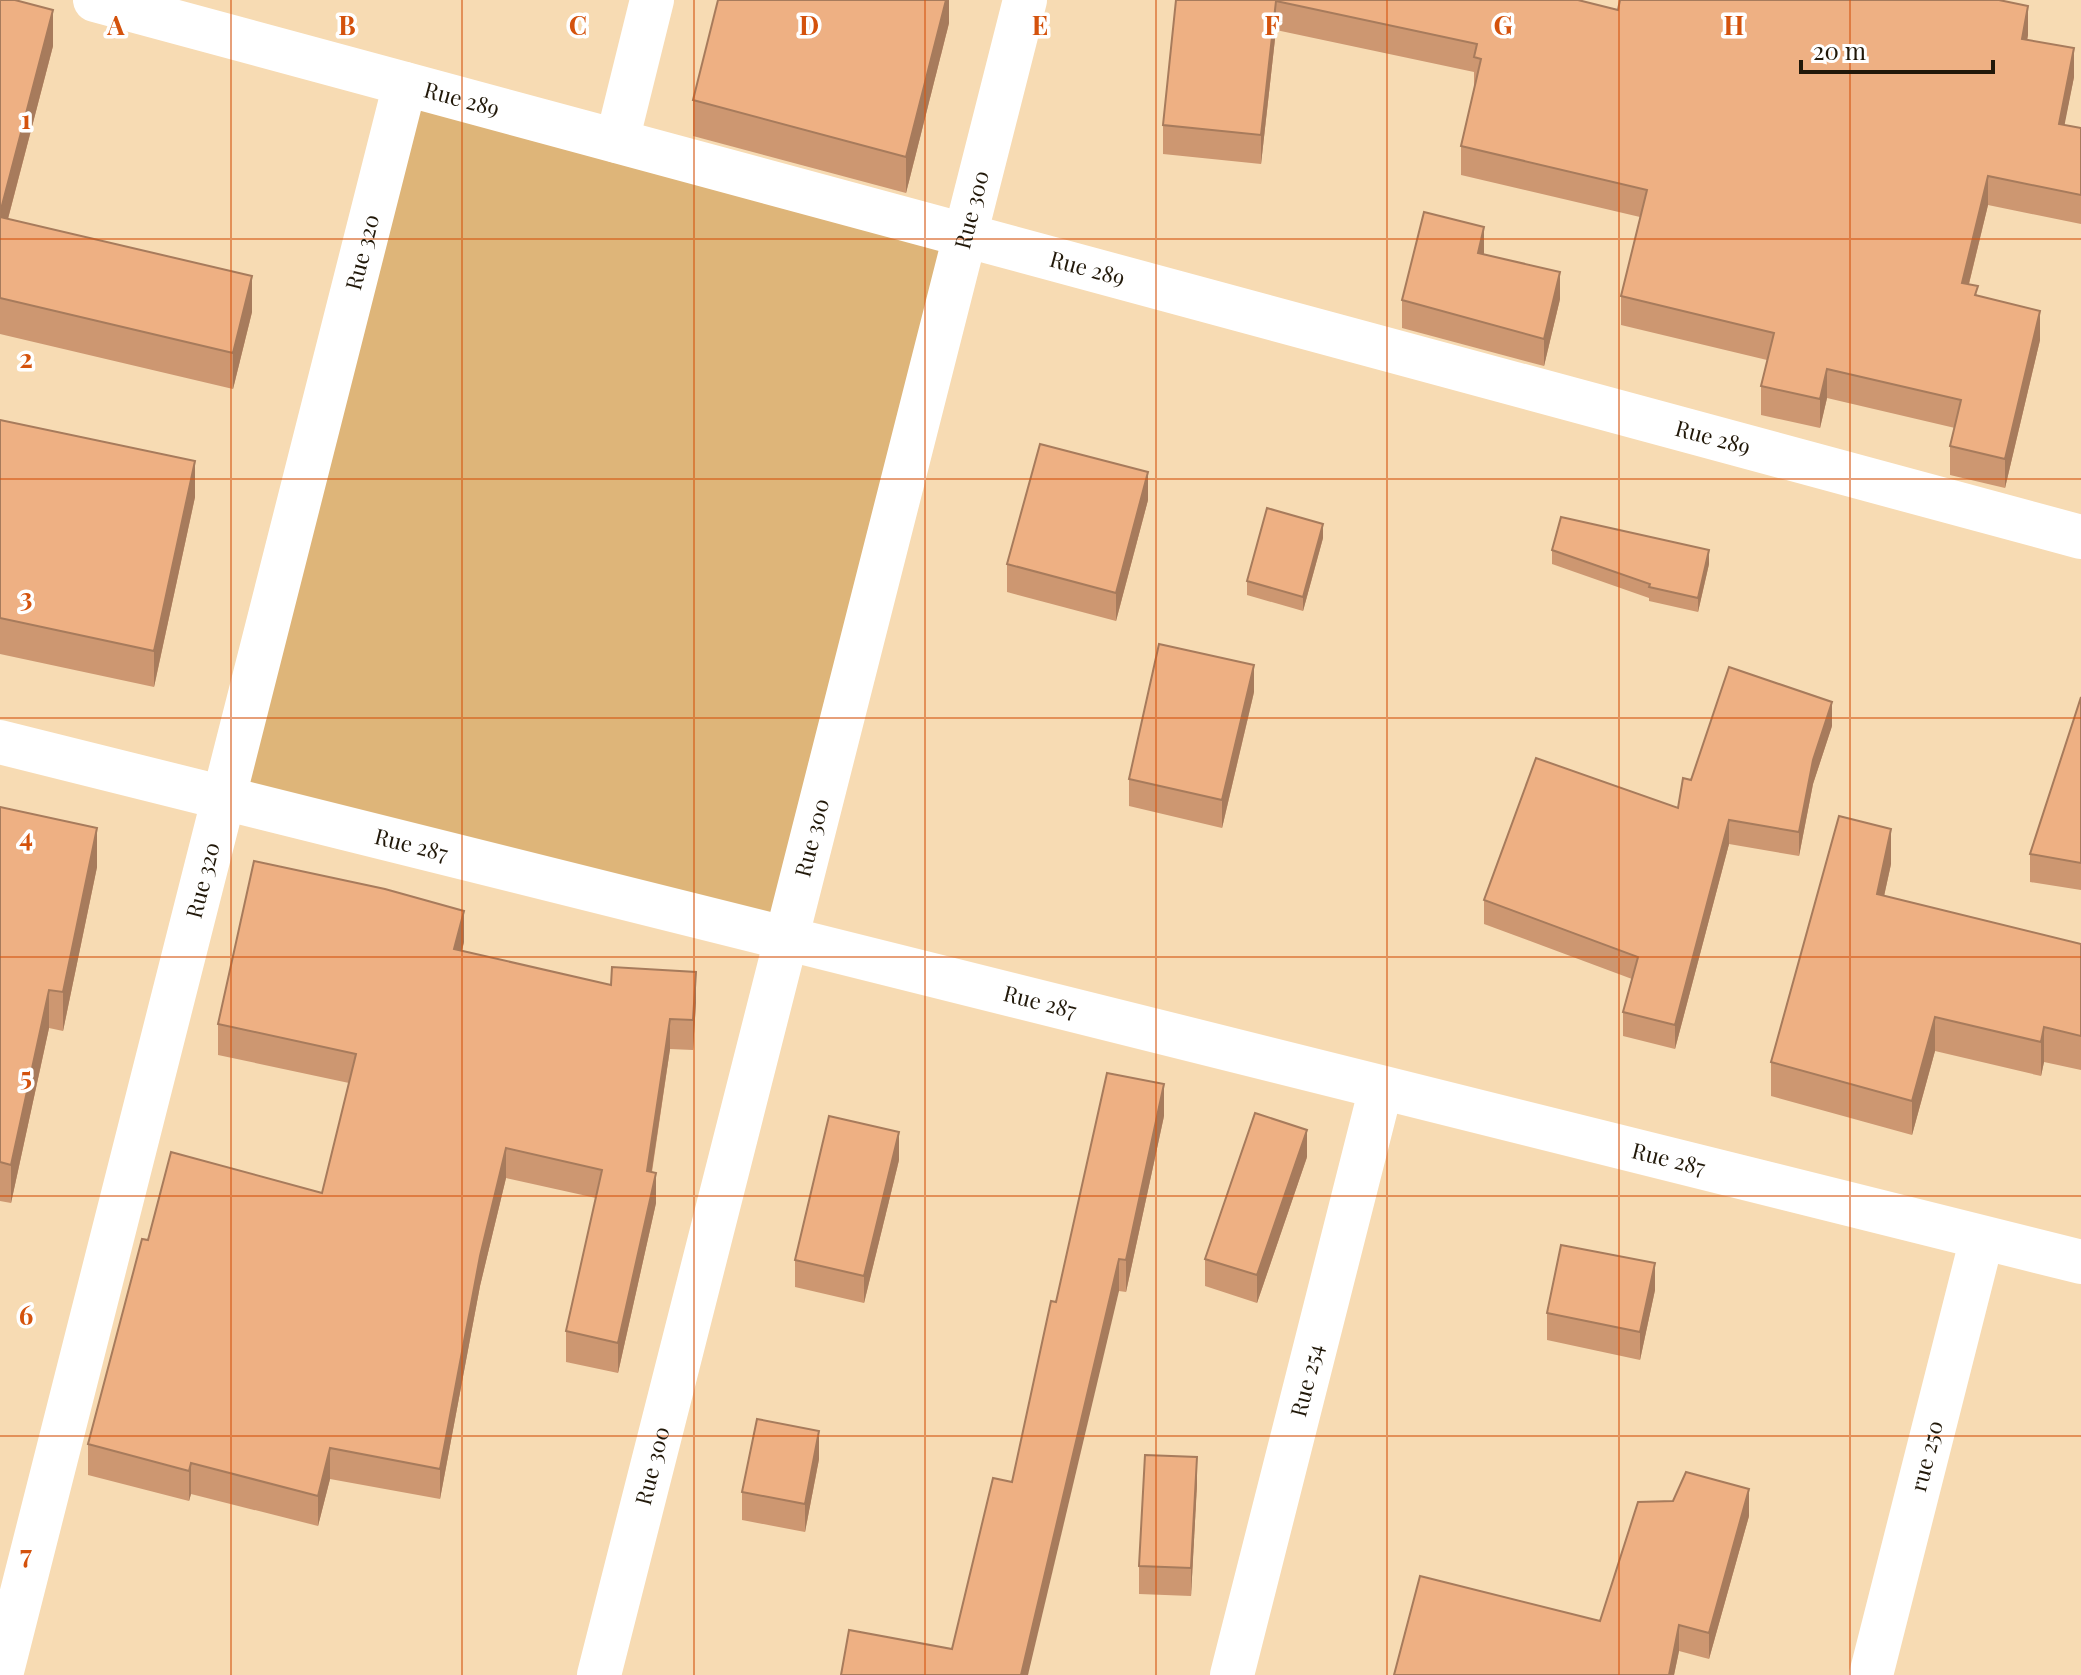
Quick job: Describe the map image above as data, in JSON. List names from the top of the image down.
{
  "streets": {
    "street": [
      "Rue 289",
      "Rue 300",
      "Rue 320",
      "Rue 287",
      "Rue 254",
      "rue 250"
    ]
  },
  "crossings": [
    ["Rue 289", "Rue 300"],
    ["Rue 289", "Rue 320"],
    ["Rue 300", "Rue 287"],
    ["Rue 320", "Rue 287"],
    ["Rue 287", "Rue 254"],
    ["Rue 287", "rue 250"]
  ],
  "scale_bar": "20 m",
  "grid": {
    "columns": [
      "A",
      "B",
      "C",
      "D",
      "E",
      "F",
      "G",
      "H"
    ],
    "rows": [
      "1",
      "2",
      "3",
      "4",
      "5",
      "6",
      "7"
    ]
  }
}
